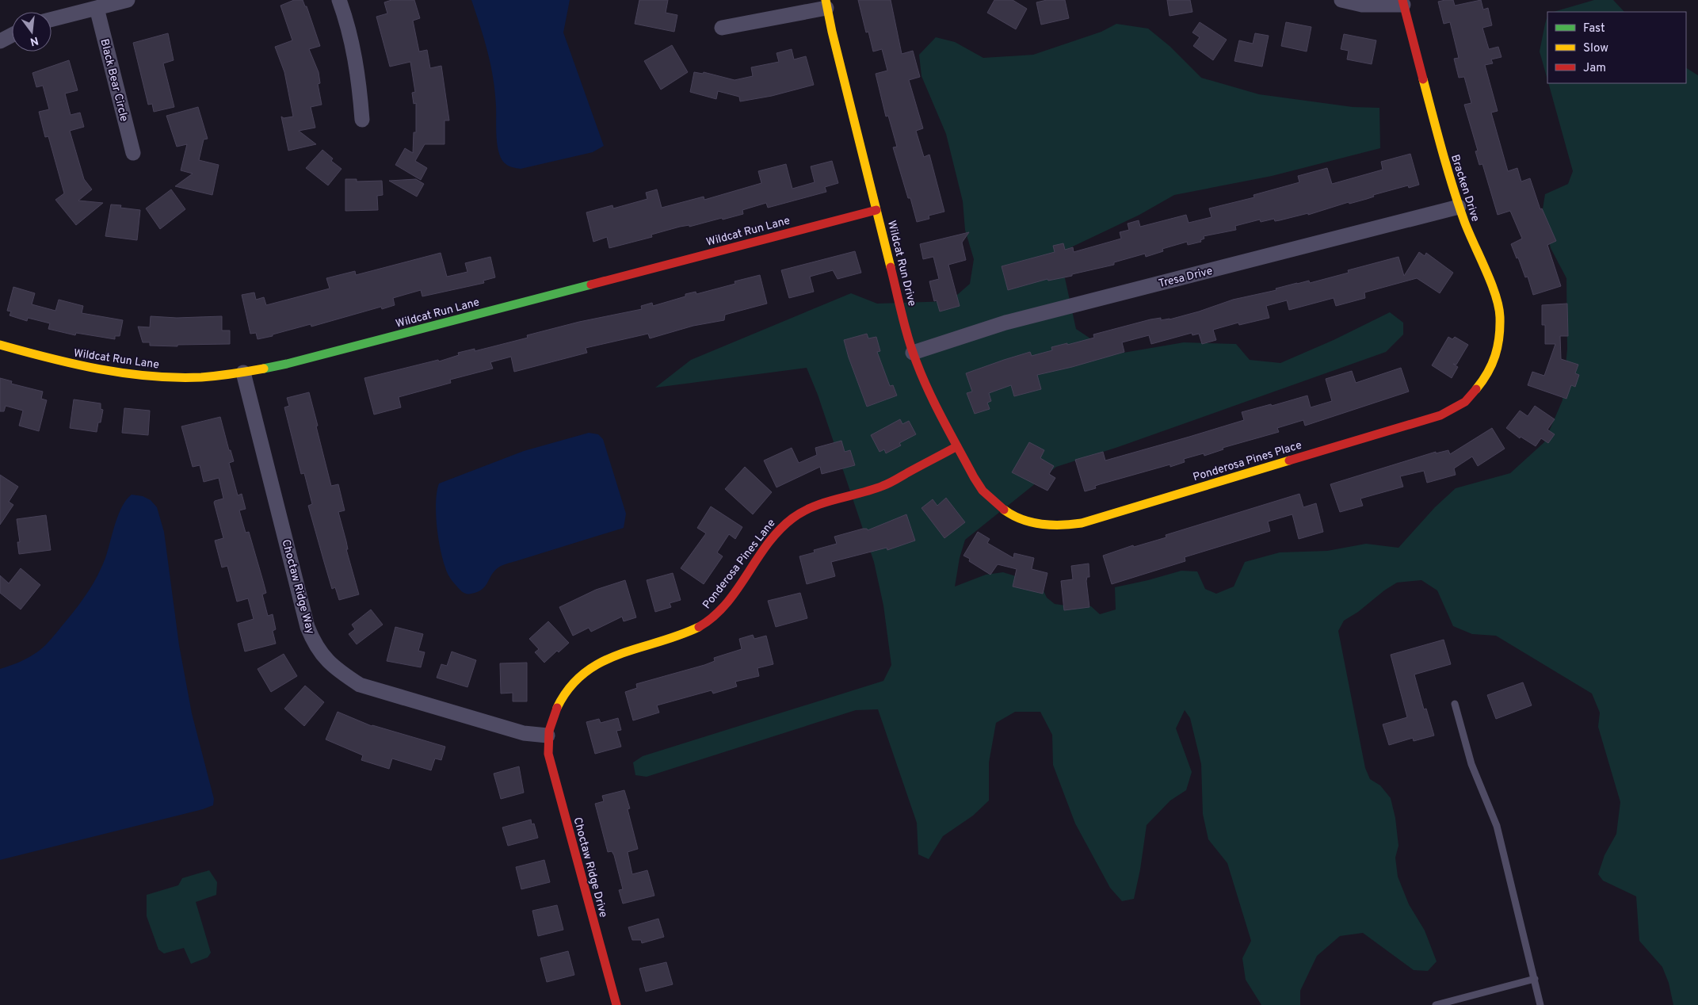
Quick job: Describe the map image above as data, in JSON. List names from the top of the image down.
{
  "streets": {
    "street": [
      "Black Bear Circle",
      "Bracken Drive",
      "Wildcat Run Lane",
      "Wildcat Run Drive",
      "Tresa Drive",
      "Ponderosa Pines Place",
      "Ponderosa Pines Lane",
      "Choctaw Ridge Way",
      "Choctaw Ridge Drive"
    ]
  },
  "crossings": [
    ["Bracken Drive", "Tresa Drive"],
    ["Bracken Drive", "Ponderosa Pines Place"],
    ["Wildcat Run Lane", "Wildcat Run Drive"],
    ["Wildcat Run Lane", "Choctaw Ridge Way"],
    ["Wildcat Run Drive", "Tresa Drive"],
    ["Wildcat Run Drive", "Ponderosa Pines Place"],
    ["Wildcat Run Drive", "Ponderosa Pines Lane"],
    ["Ponderosa Pines Lane", "Choctaw Ridge Way"],
    ["Ponderosa Pines Lane", "Choctaw Ridge Drive"],
    ["Choctaw Ridge Way", "Choctaw Ridge Drive"]
  ],
  "legend": ["Fast", "Slow", "Jam"],
  "north": "bottom"
}
